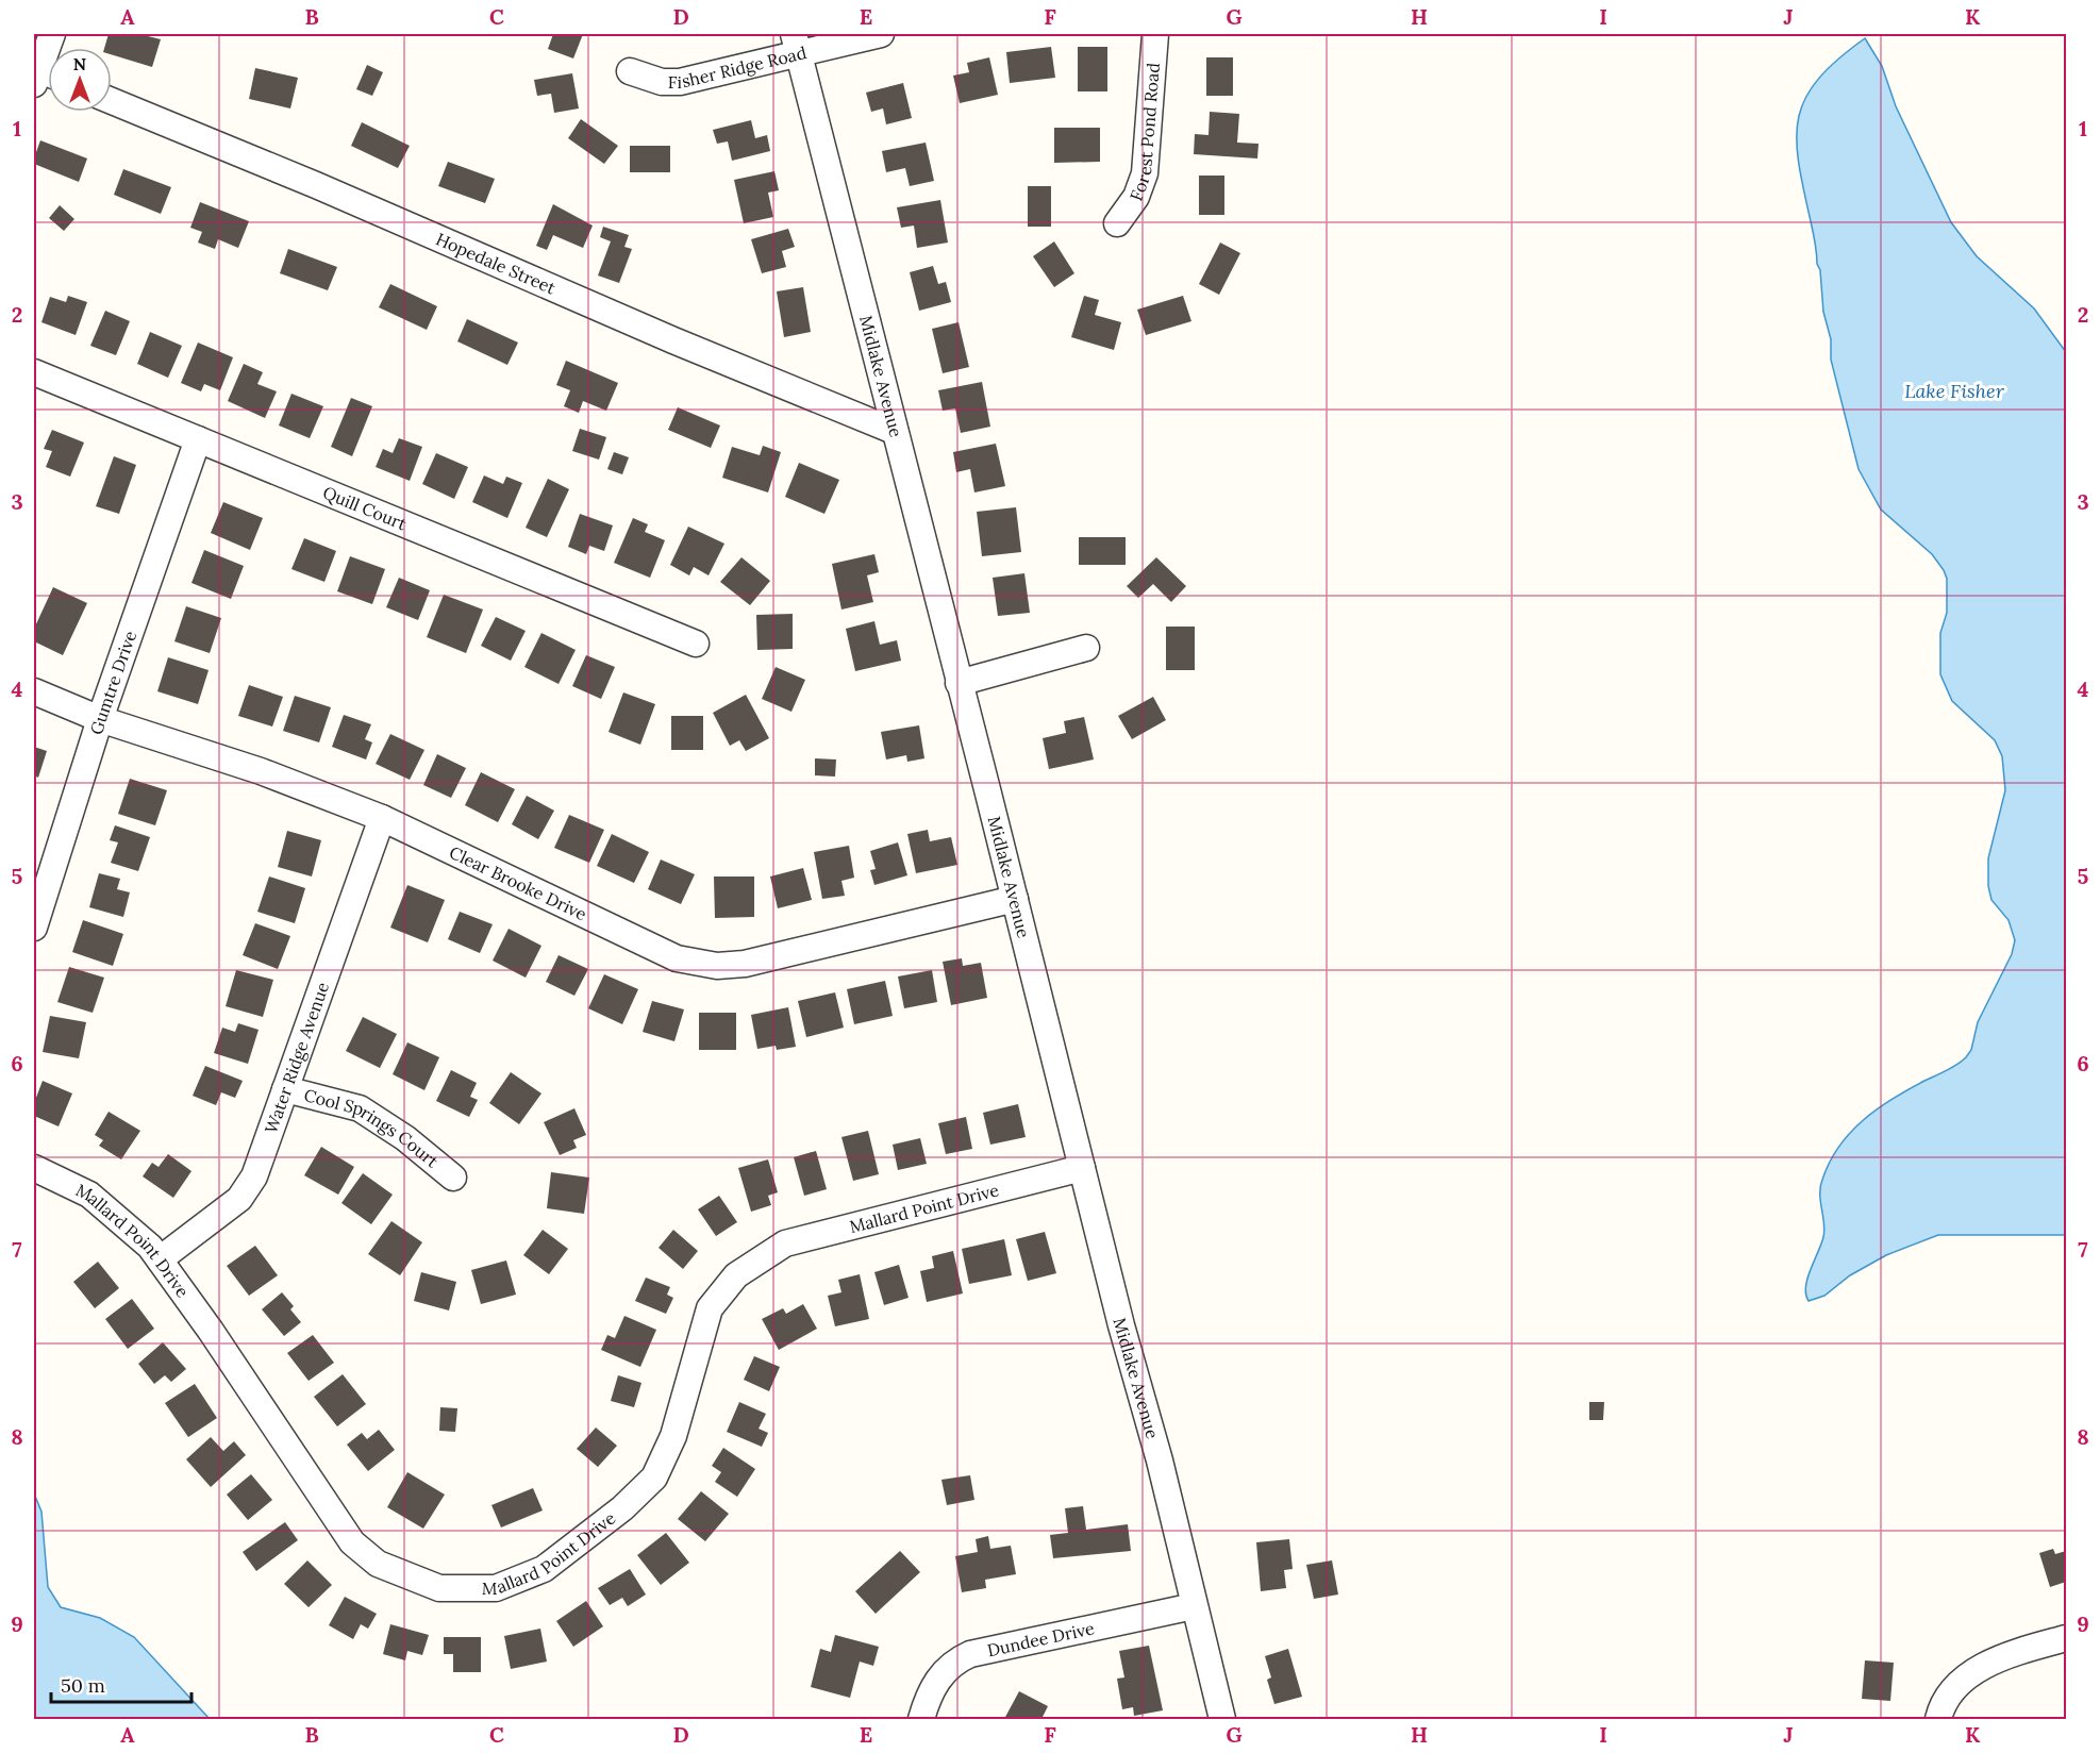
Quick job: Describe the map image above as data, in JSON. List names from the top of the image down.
{
  "streets": {
    "street": [
      "Fisher Ridge Road",
      "Forest Pond Road",
      "Hopedale Street",
      "Midlake Avenue",
      "Quill Court",
      "Gumtre Drive",
      "Clear Brooke Drive",
      "Water Ridge Avenue",
      "Cool Springs Court",
      "Mallard Point Drive",
      "Dundee Drive"
    ]
  },
  "crossings": [
    ["Fisher Ridge Road", "Midlake Avenue"],
    ["Hopedale Street", "Midlake Avenue"],
    ["Midlake Avenue", "Clear Brooke Drive"],
    ["Midlake Avenue", "Mallard Point Drive"],
    ["Midlake Avenue", "Dundee Drive"],
    ["Quill Court", "Gumtre Drive"],
    ["Gumtre Drive", "Clear Brooke Drive"],
    ["Clear Brooke Drive", "Water Ridge Avenue"],
    ["Water Ridge Avenue", "Cool Springs Court"],
    ["Water Ridge Avenue", "Mallard Point Drive"]
  ],
  "water": ["Lake Fisher"],
  "scale_bar": "50 m",
  "north": "top",
  "grid": {
    "columns": [
      "A",
      "B",
      "C",
      "D",
      "E",
      "F",
      "G",
      "H",
      "I",
      "J",
      "K"
    ],
    "rows": [
      "1",
      "2",
      "3",
      "4",
      "5",
      "6",
      "7",
      "8",
      "9"
    ]
  }
}
